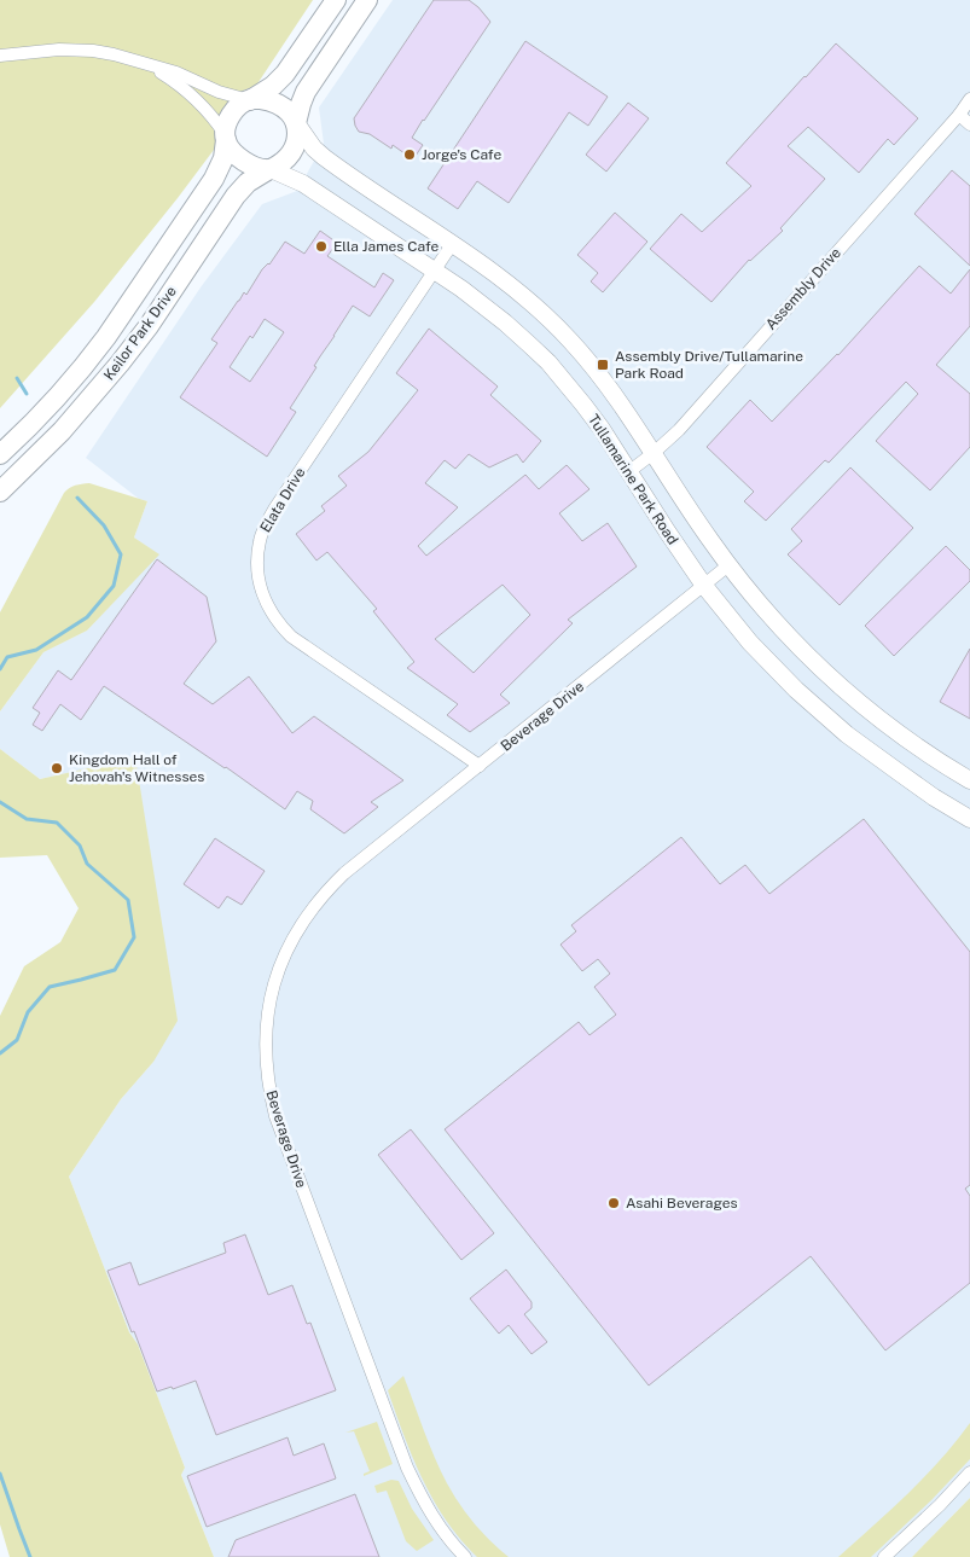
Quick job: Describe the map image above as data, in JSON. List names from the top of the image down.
{
  "streets": {
    "main road": ["Keilor Park Drive"],
    "street": [
      "Assembly Drive",
      "Tullamarine Park Road",
      "Elata Drive",
      "Beverage Drive"
    ]
  },
  "crossings": [
    ["Assembly Drive", "Tullamarine Park Road"],
    ["Keilor Park Drive", "Tullamarine Park Road"],
    ["Tullamarine Park Road", "Elata Drive"],
    ["Tullamarine Park Road", "Beverage Drive"],
    ["Elata Drive", "Beverage Drive"]
  ],
  "places": {
    "other": [
      "Jorge's Cafe",
      "Ella James Cafe",
      "Kingdom Hall of Jehovah's Witnesses",
      "Asahi Beverages"
    ],
    "transit": ["Assembly Drive/Tullamarine Park Road"]
  }
}
